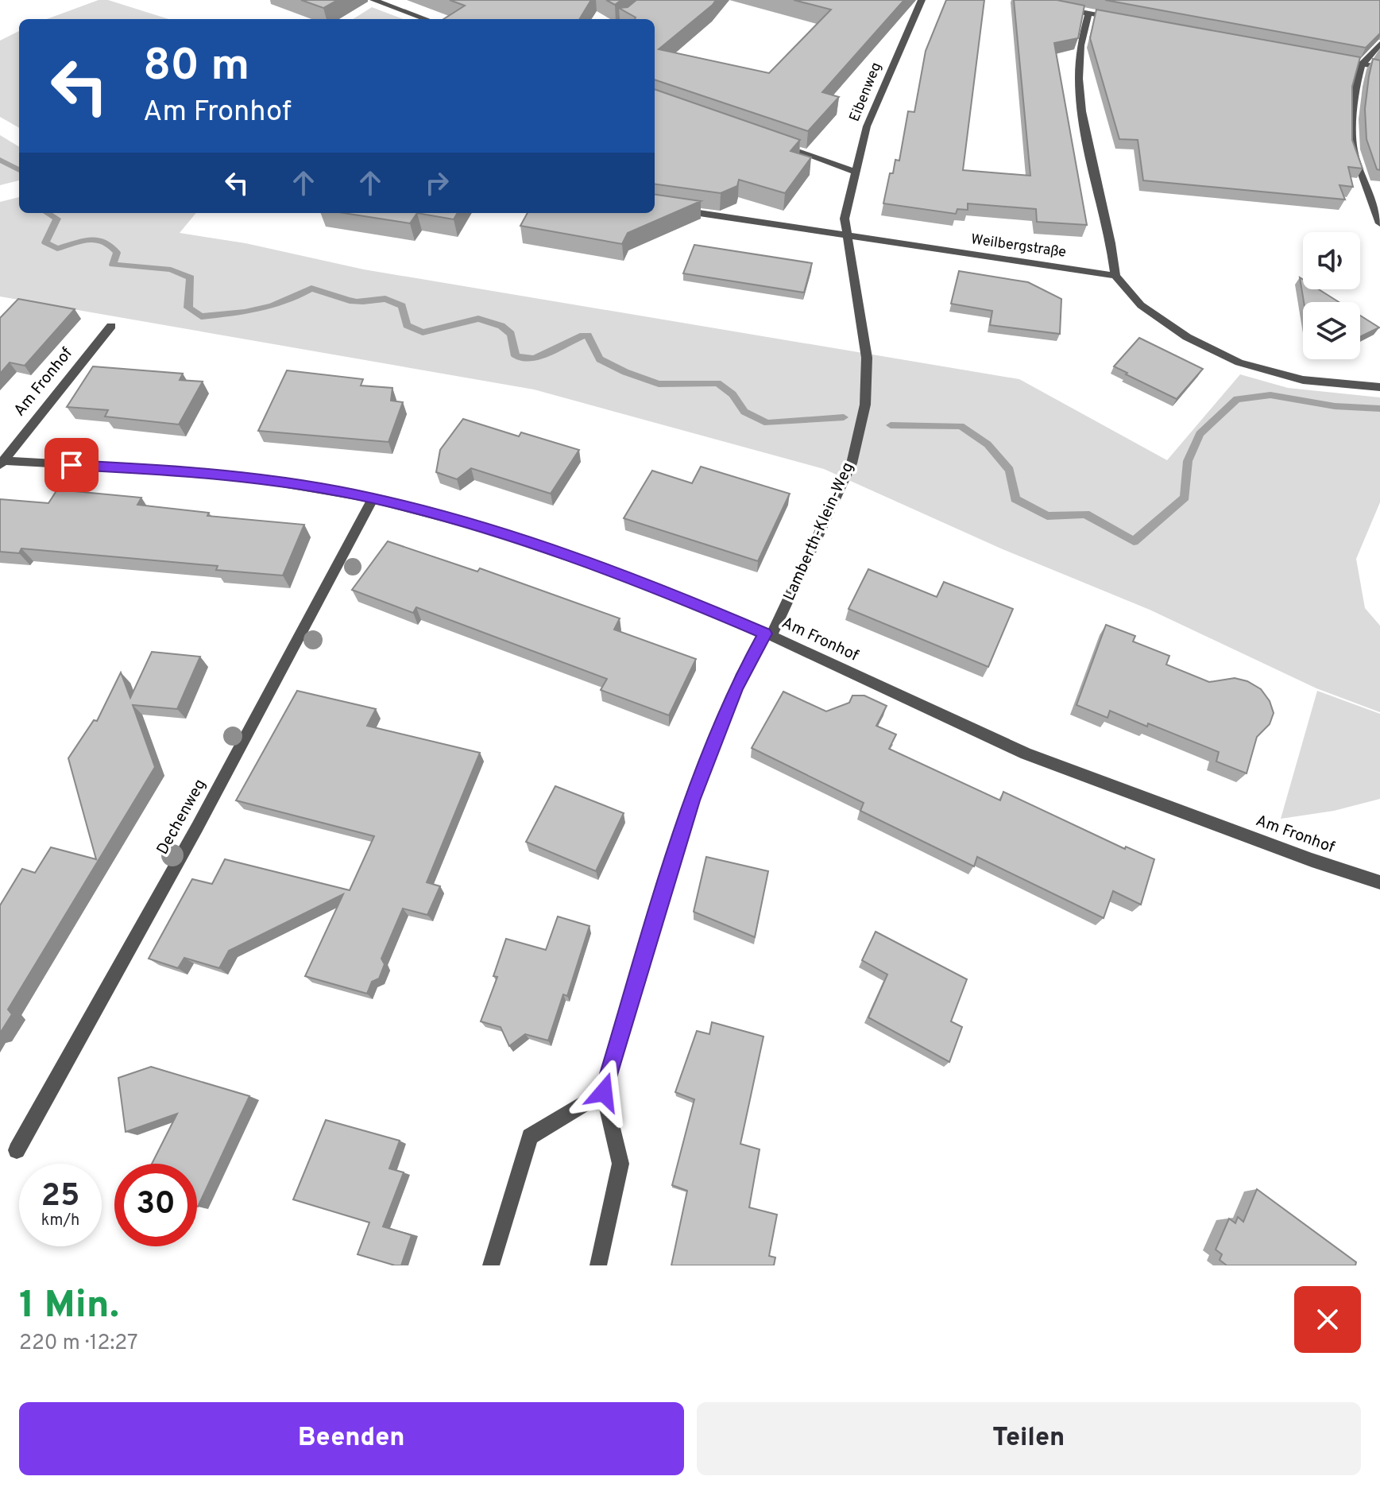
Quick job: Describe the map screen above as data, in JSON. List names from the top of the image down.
{
  "streets": {
    "street": [
      "Eibenweg",
      "Weilbergstraße",
      "Am Fronhof",
      "Lamberth-Klein-Weg",
      "Dechenweg"
    ]
  },
  "crossings": [
    ["Eibenweg", "Weilbergstraße"],
    ["Eibenweg", "Lamberth-Klein-Weg"],
    ["Weilbergstraße", "Lamberth-Klein-Weg"],
    ["Am Fronhof", "Lamberth-Klein-Weg"],
    ["Am Fronhof", "Dechenweg"]
  ],
  "page": {
    "turn": ["80 m", "Am Fronhof"],
    "speed": "25 km/h",
    "limit": "30",
    "heading": ["1 Min.", "220 m · 12:27"],
    "buttons": ["Beenden", "Teilen"]
  }
}
